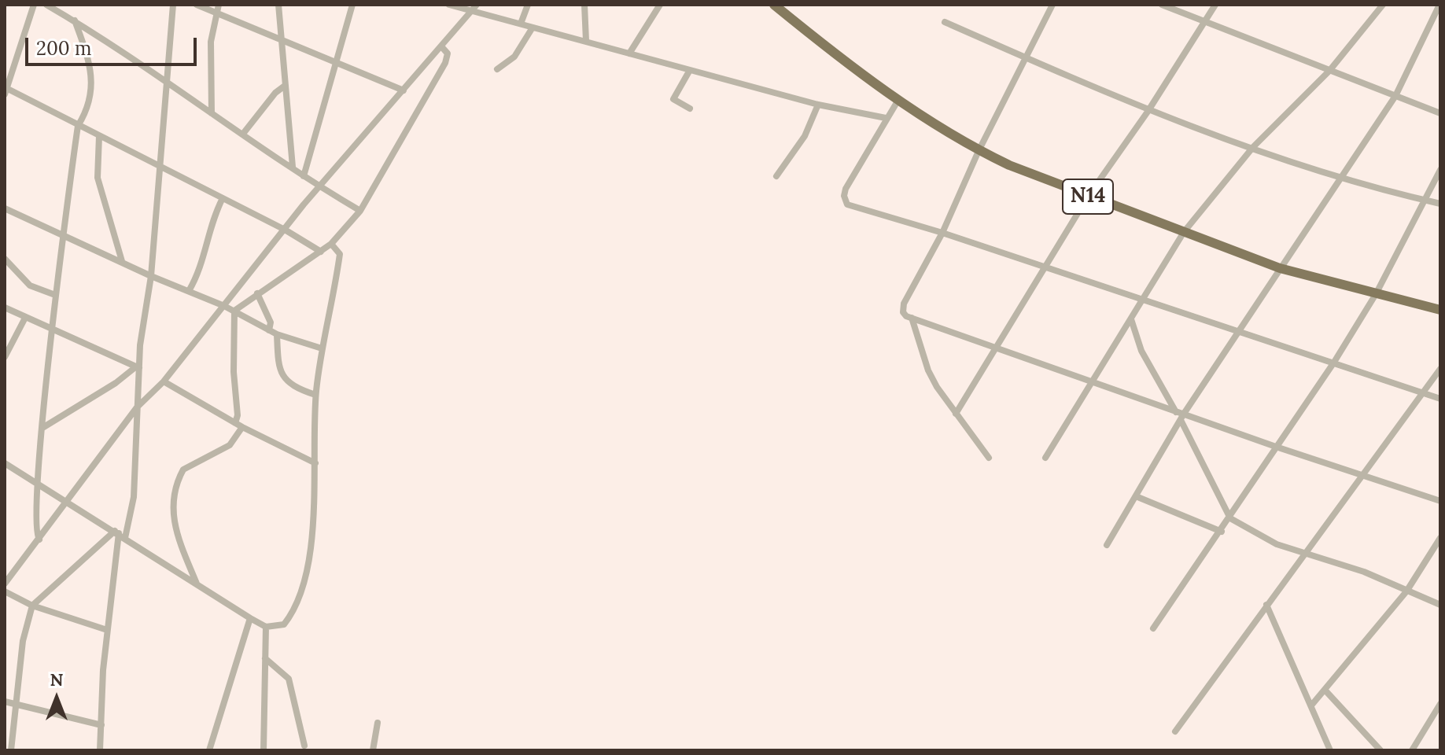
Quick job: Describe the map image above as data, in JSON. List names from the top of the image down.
{
  "streets": {
    "highway": ["N14"]
  },
  "scale_bar": "200 m",
  "north": "top"
}
